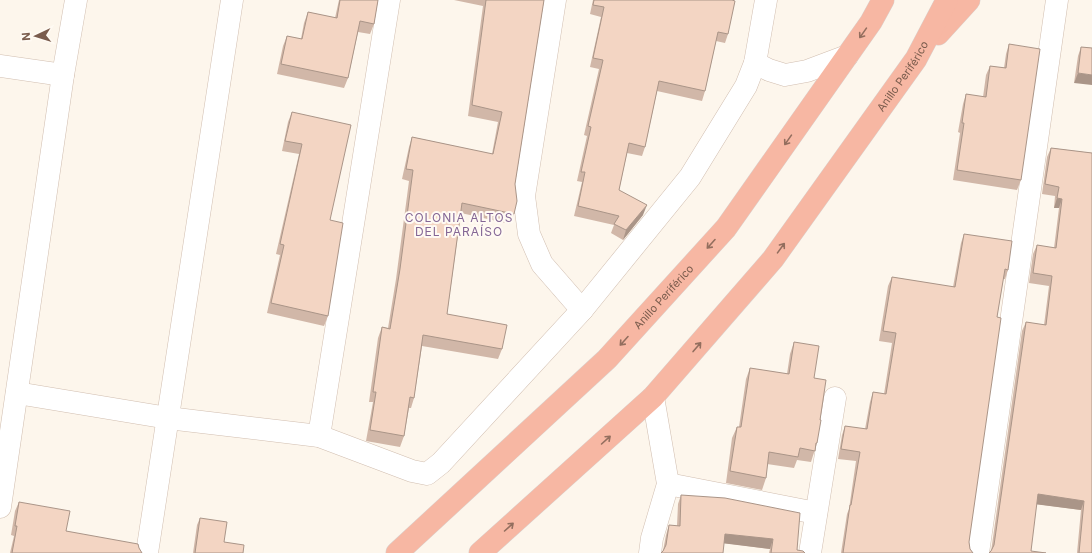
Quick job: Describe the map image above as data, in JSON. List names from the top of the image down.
{
  "streets": {
    "highway": ["Anillo Periférico"]
  },
  "districts": ["COLONIA ALTOS DEL PARAÍSO"],
  "north": "left"
}
